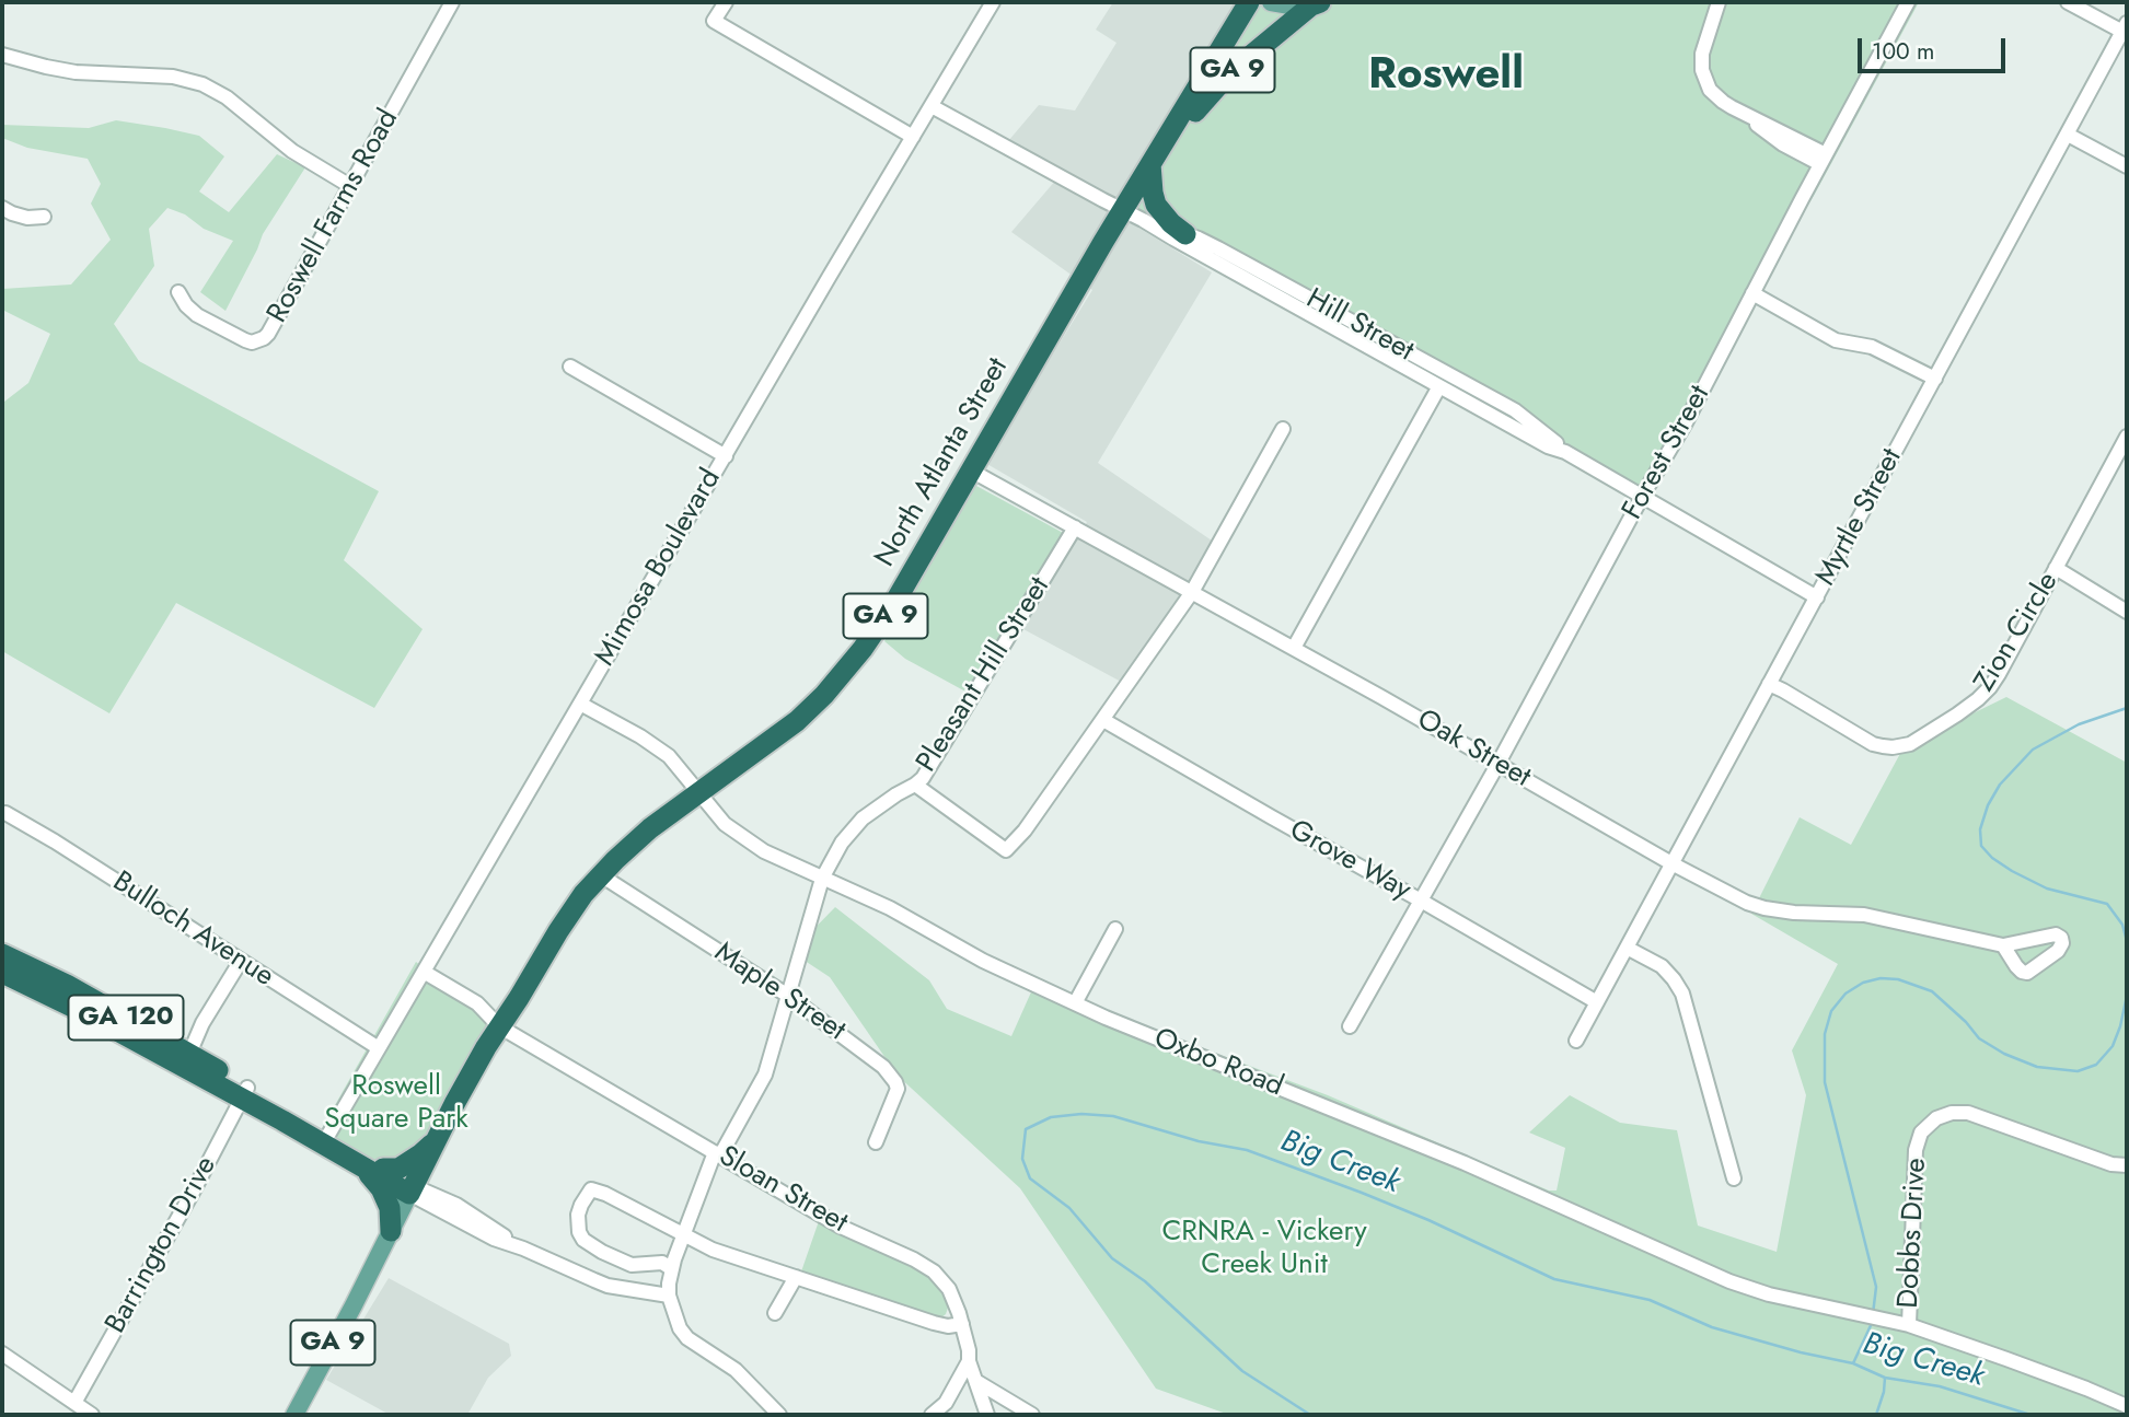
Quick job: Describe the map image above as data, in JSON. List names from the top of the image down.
{
  "streets": {
    "highway": ["GA 9", "North Atlanta Street", "GA 120"],
    "street": [
      "Roswell Farms Road",
      "Hill Street",
      "Forest Street",
      "Myrtle Street",
      "Mimosa Boulevard",
      "Zion Circle",
      "Pleasant Hill Street",
      "Oak Street",
      "Grove Way",
      "Bulloch Avenue",
      "Maple Street",
      "Oxbo Road",
      "Sloan Street",
      "Dobbs Drive",
      "Barrington Drive"
    ]
  },
  "crossings": [
    ["GA 9", "North Atlanta Street"],
    ["GA 9", "GA 120"],
    ["Hill Street", "Forest Street"],
    ["Hill Street", "North Atlanta Street"],
    ["Hill Street", "Myrtle Street"],
    ["Hill Street", "Mimosa Boulevard"],
    ["Forest Street", "Oak Street"],
    ["Forest Street", "Grove Way"],
    ["North Atlanta Street", "Oak Street"],
    ["North Atlanta Street", "Maple Street"],
    ["North Atlanta Street", "GA 120"],
    ["North Atlanta Street", "Oxbo Road"],
    ["North Atlanta Street", "Sloan Street"],
    ["Myrtle Street", "Zion Circle"],
    ["Myrtle Street", "Oak Street"],
    ["Myrtle Street", "Grove Way"],
    ["Mimosa Boulevard", "Bulloch Avenue"],
    ["Mimosa Boulevard", "GA 120"],
    ["Mimosa Boulevard", "Oxbo Road"],
    ["Mimosa Boulevard", "Sloan Street"],
    ["Pleasant Hill Street", "Oak Street"],
    ["Pleasant Hill Street", "Maple Street"],
    ["Pleasant Hill Street", "Oxbo Road"],
    ["Pleasant Hill Street", "Sloan Street"],
    ["GA 120", "Barrington Drive"],
    ["Oxbo Road", "Dobbs Drive"]
  ],
  "districts": ["Roswell"],
  "water": ["Big Creek"],
  "parks": ["Roswell Square Park", "CRNRA - Vickery Creek Unit"],
  "scale_bar": "100 m"
}
